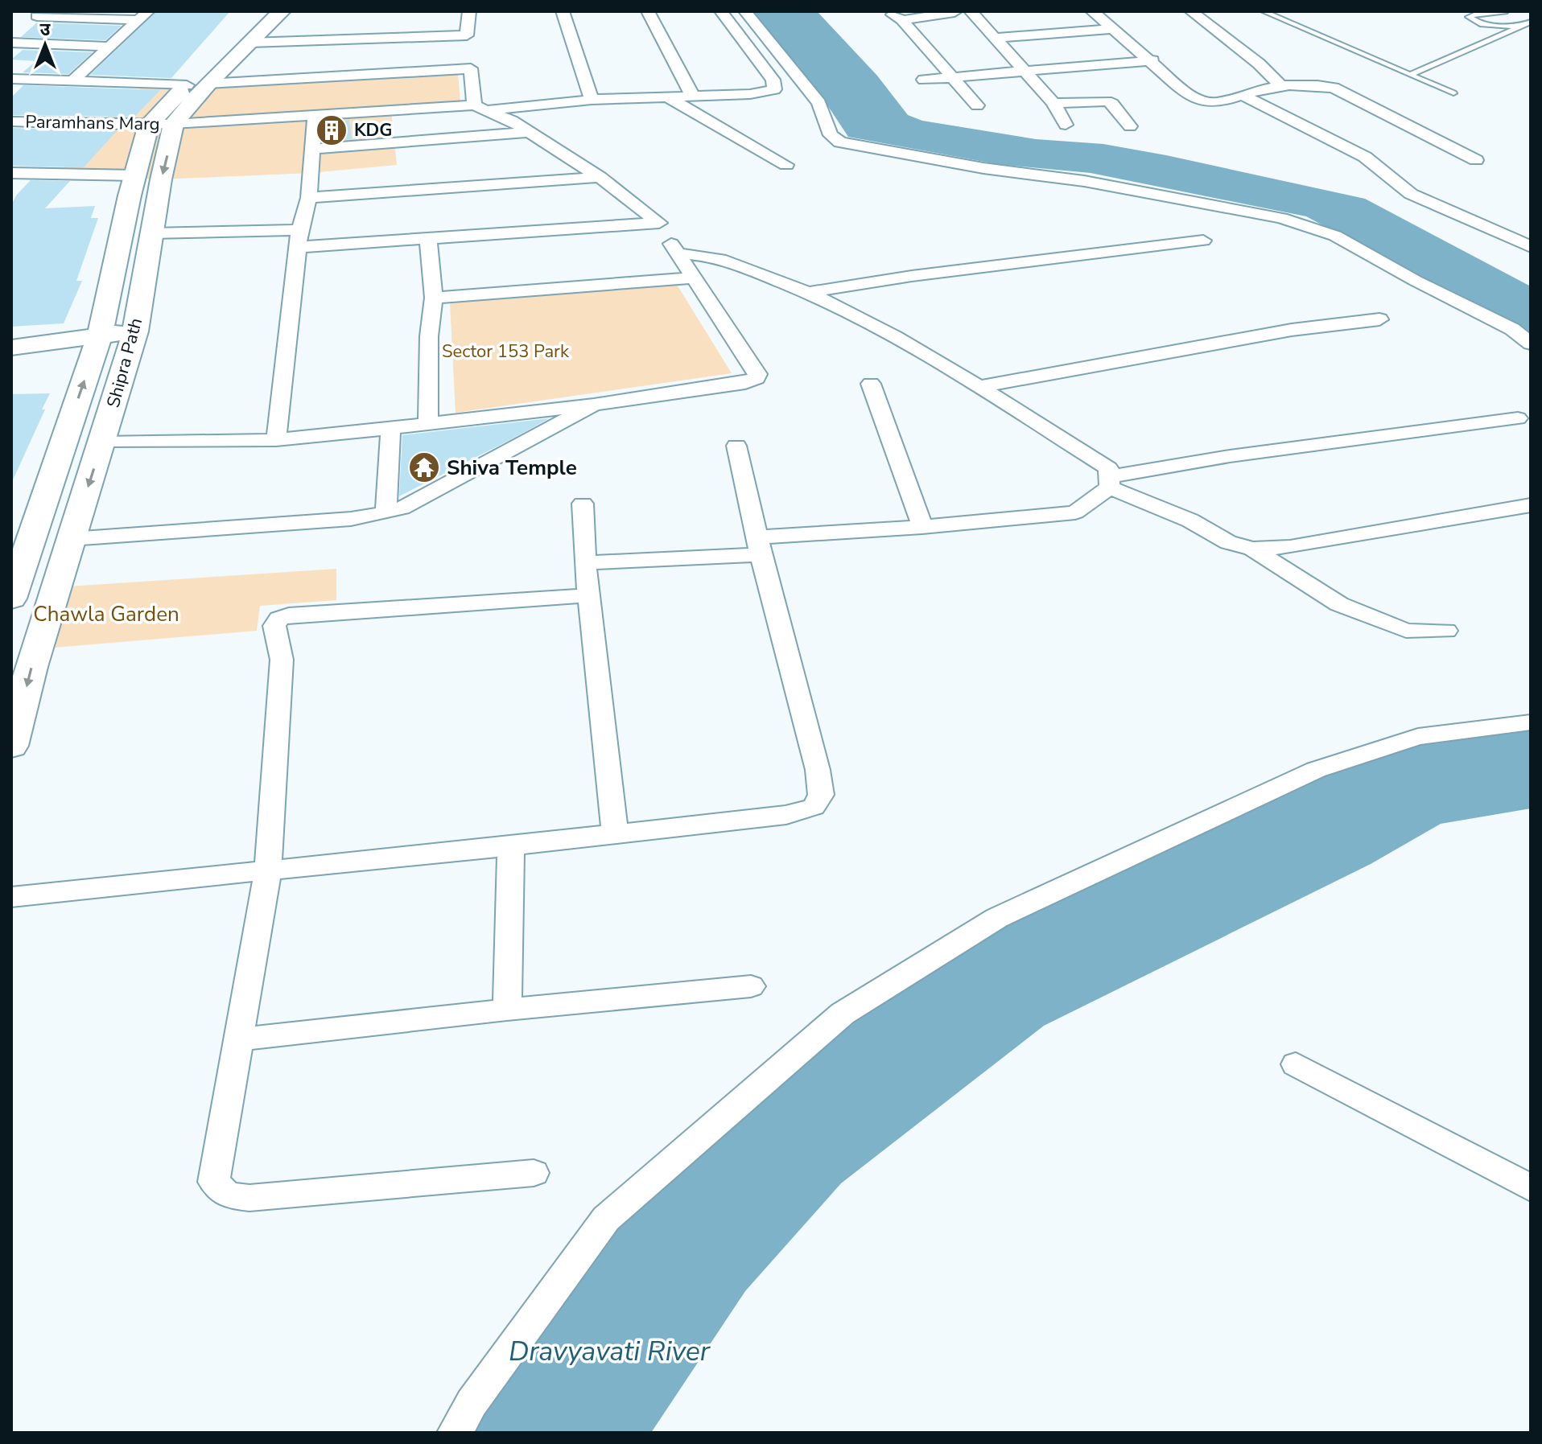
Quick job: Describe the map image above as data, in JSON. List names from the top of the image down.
{
  "streets": {
    "street": ["Paramhans Marg", "Shipra Path"]
  },
  "crossings": [
    ["Paramhans Marg", "Shipra Path"]
  ],
  "water": ["Dravyavati River"],
  "parks": ["Sector 153 Park", "Chawla Garden"],
  "places": {
    "building": ["KDG"],
    "temple": ["Shiva Temple"]
  },
  "north": "top"
}
